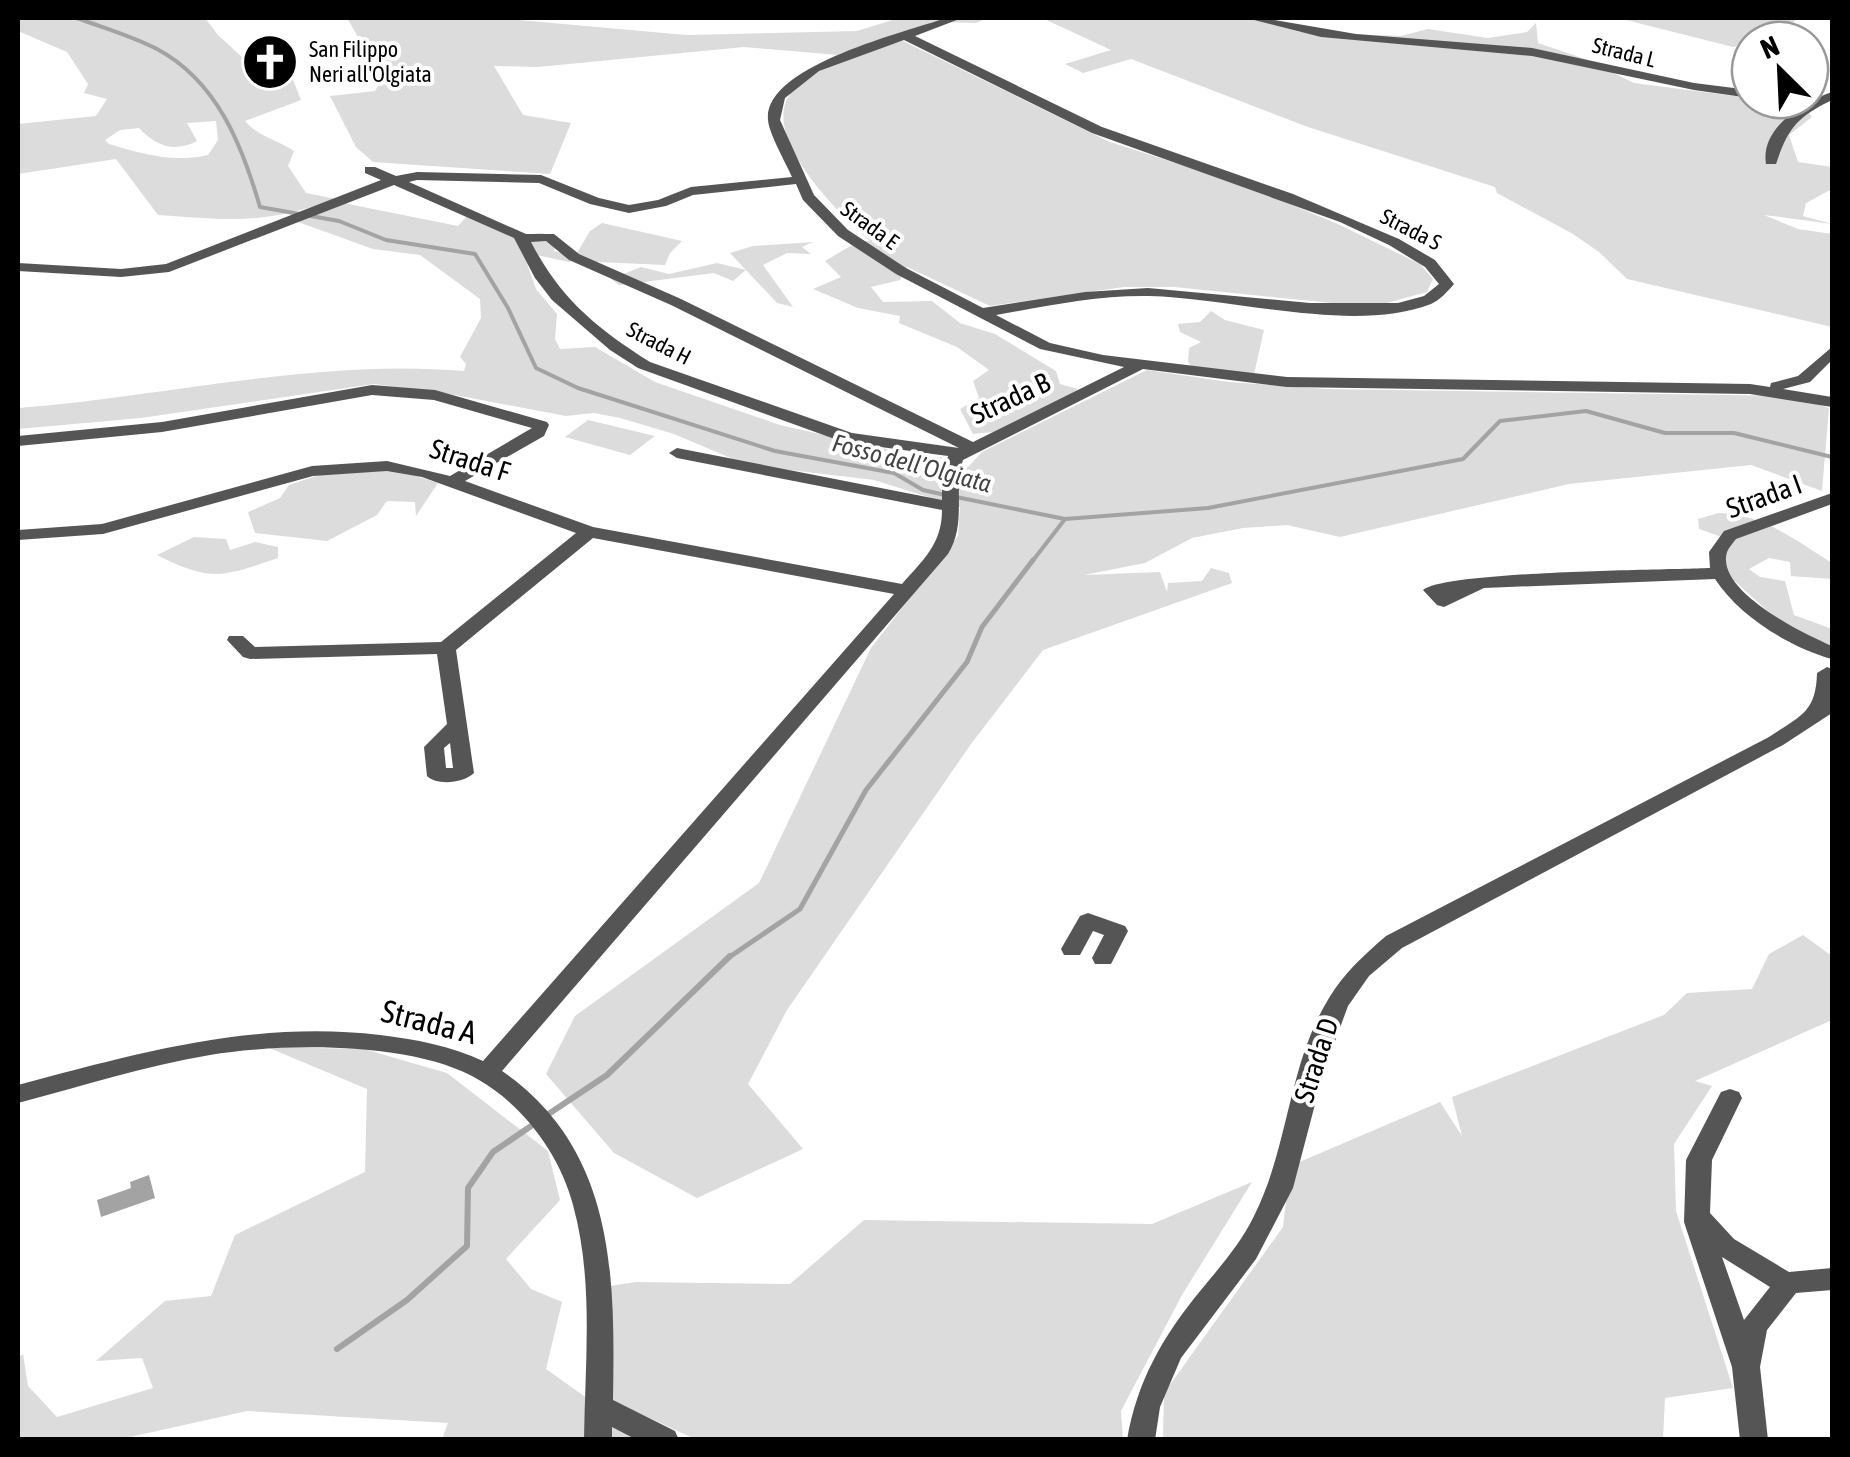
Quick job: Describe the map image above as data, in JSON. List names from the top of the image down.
{
  "streets": {
    "street": [
      "Strada L",
      "Strada E",
      "Strada S",
      "Strada H",
      "Strada B",
      "Strada F",
      "Strada I",
      "Strada A",
      "Strada D"
    ]
  },
  "crossings": [
    ["Strada E", "Strada S"],
    ["Strada E", "Strada B"],
    ["Strada H", "Strada B"],
    ["Strada B", "Strada F"],
    ["Strada B", "Strada A"]
  ],
  "water": ["Fosso dell’Olgiata"],
  "places": {
    "church": ["San Filippo Neri all'Olgiata"]
  },
  "north": "top left"
}
